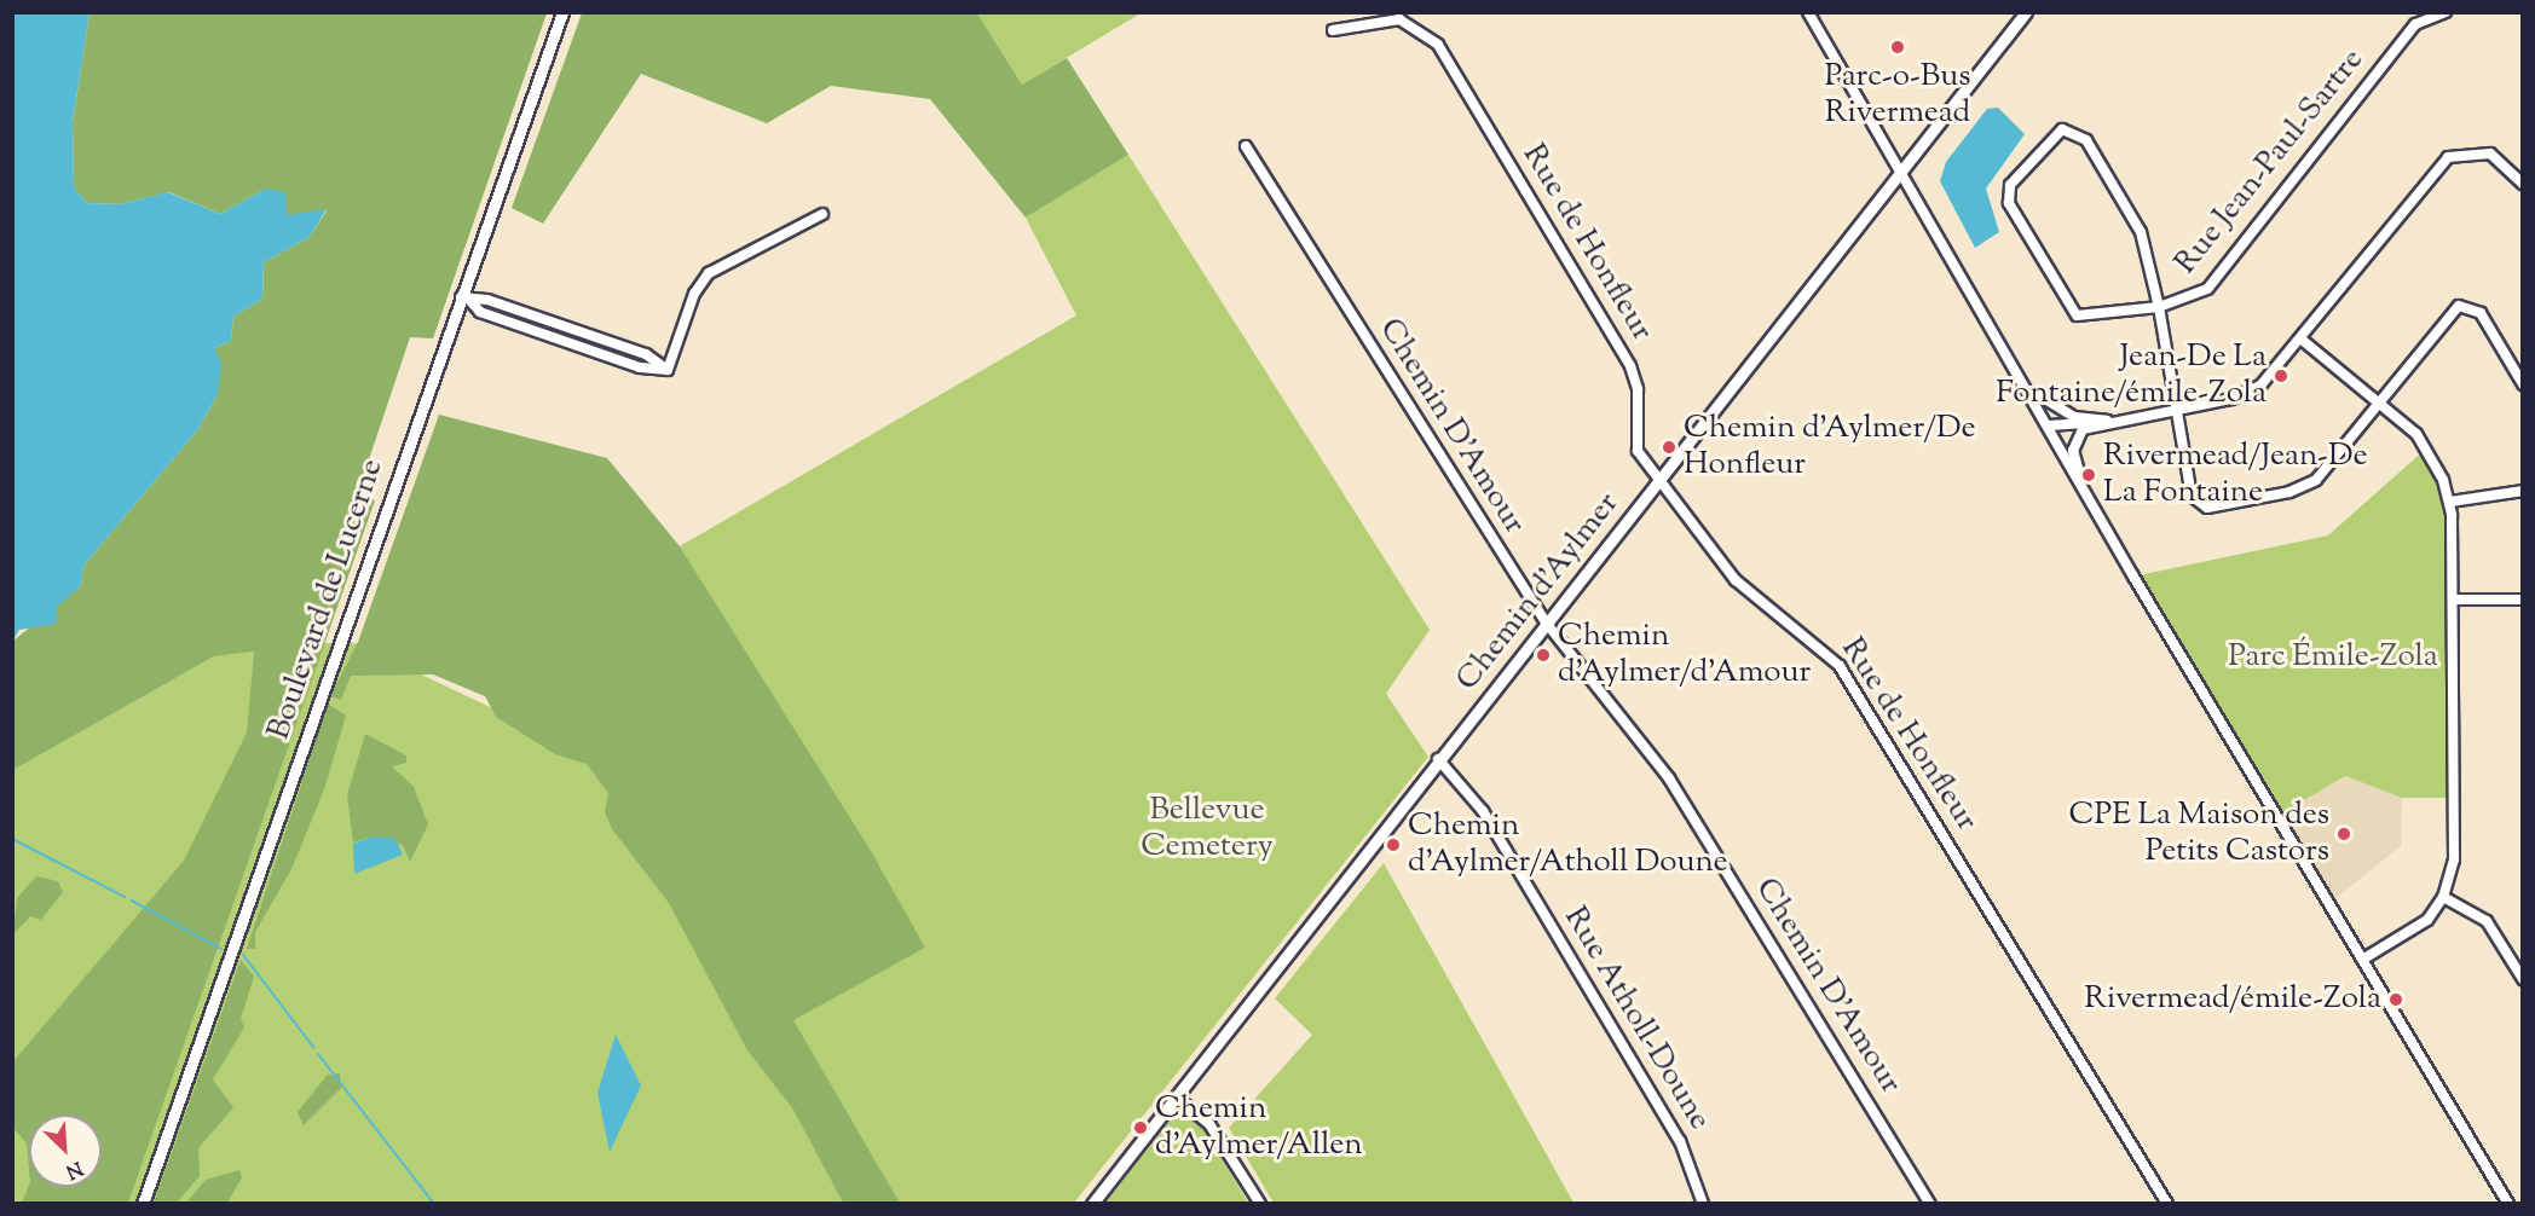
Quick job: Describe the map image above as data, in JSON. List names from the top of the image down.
{
  "streets": {
    "main road": ["Chemin d'Aylmer", "Boulevard de Lucerne"],
    "street": [
      "Rue Jean-Paul-Sartre",
      "Rue de Honfleur",
      "Chemin D'Amour",
      "Rue Atholl-Doune"
    ]
  },
  "crossings": [
    ["Rue de Honfleur", "Chemin d'Aylmer"],
    ["Chemin D'Amour", "Chemin d'Aylmer"],
    ["Chemin d'Aylmer", "Rue Atholl-Doune"]
  ],
  "parks": ["Parc Émile-Zola", "Bellevue Cemetery"],
  "places": [
    "Parc-o-Bus Rivermead",
    "Jean-De La Fontaine/émile-Zola",
    "Chemin d'Aylmer/De Honfleur",
    "Rivermead/Jean-De La Fontaine",
    "Chemin d'Aylmer/d'Amour",
    "CPE La Maison des Petits Castors",
    "Chemin d'Aylmer/Atholl Doune",
    "Rivermead/émile-Zola",
    "Chemin d'Aylmer/Allen"
  ],
  "north": "bottom right"
}
